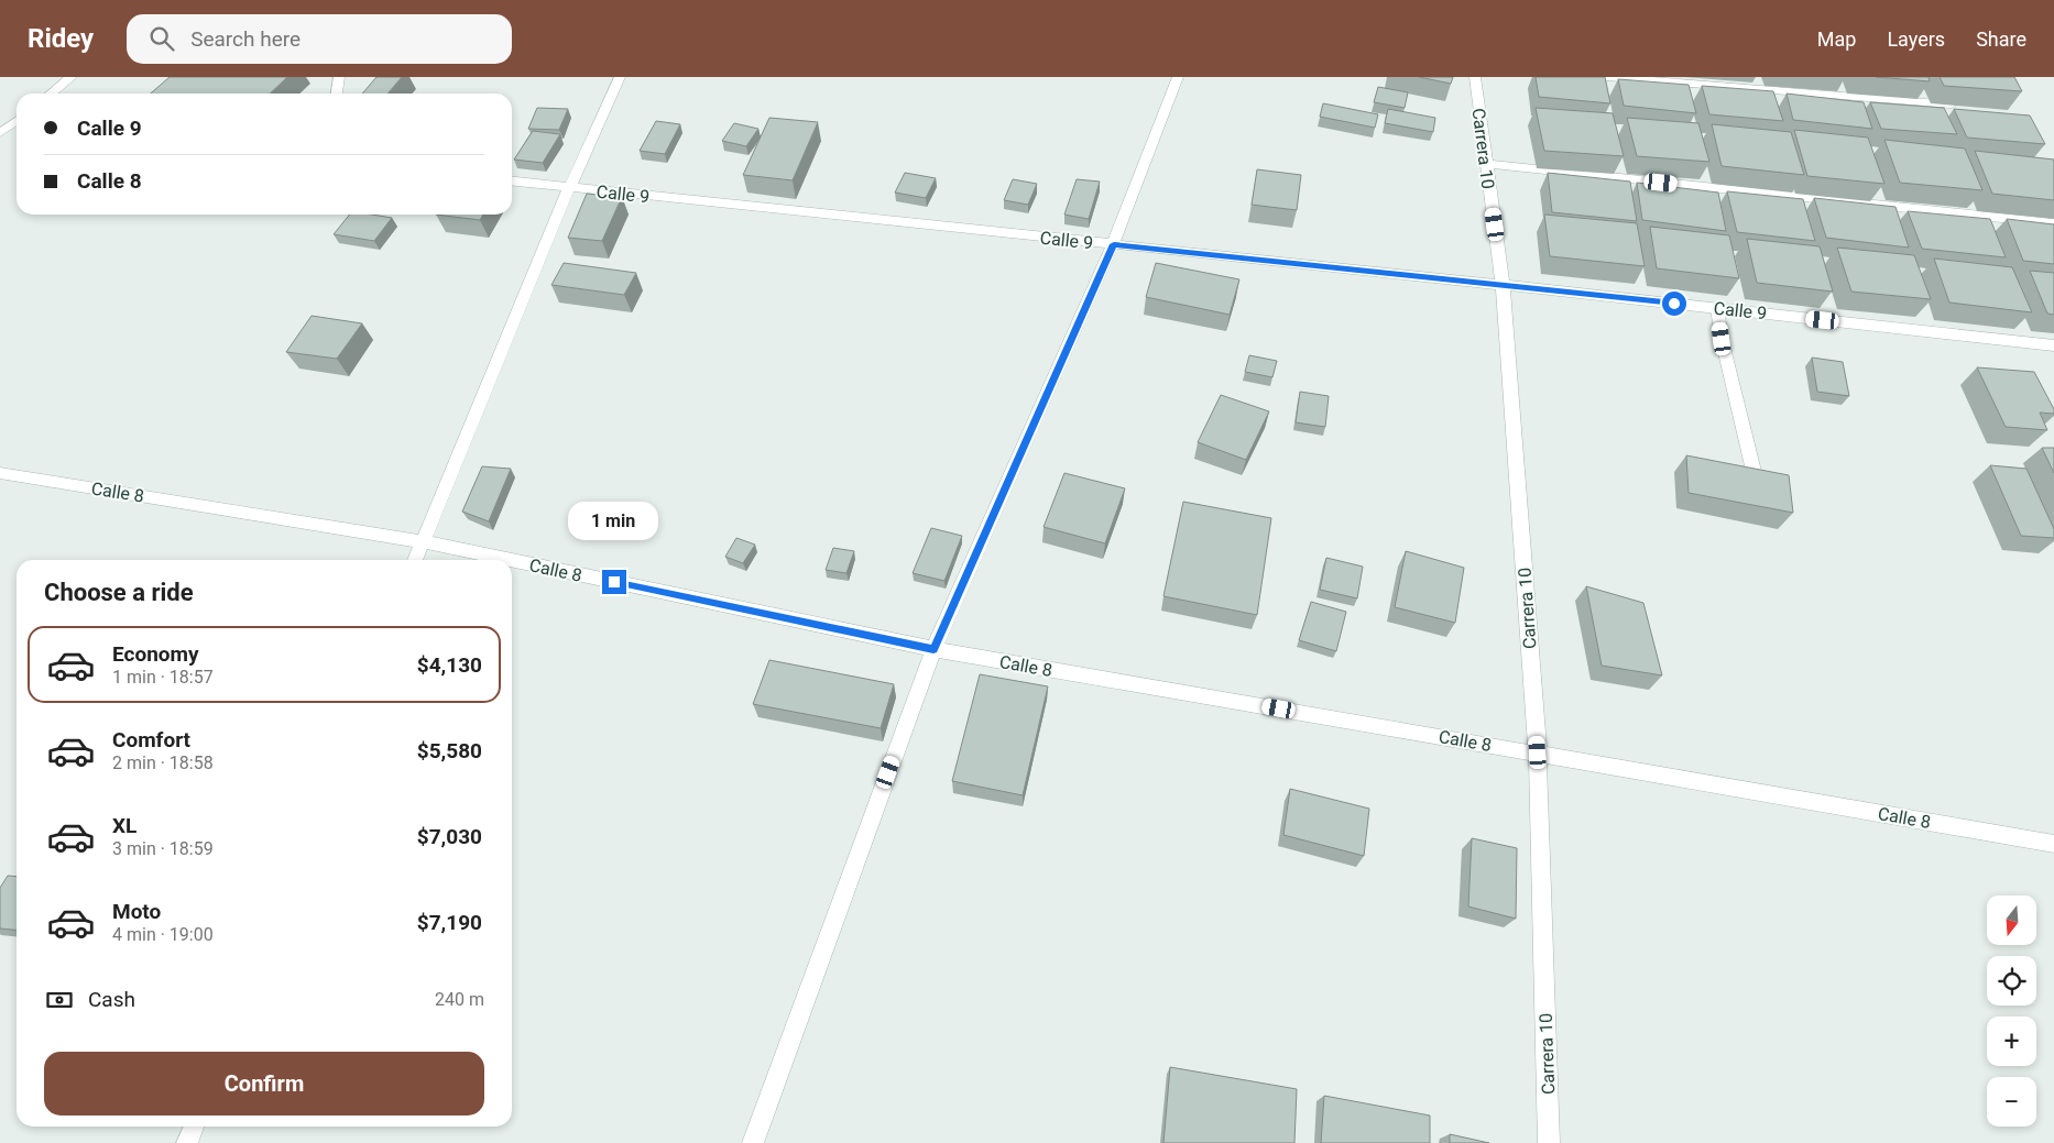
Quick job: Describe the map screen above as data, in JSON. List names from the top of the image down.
{
  "streets": {
    "street": ["Carrera 10", "Calle 9", "Calle 8"]
  },
  "crossings": [
    ["Carrera 10", "Calle 9"],
    ["Carrera 10", "Calle 8"]
  ],
  "north": "bottom",
  "page": {
    "header": "Ridey",
    "search": "Search here",
    "nav": ["Map", "Layers", "Share"],
    "banner": ["Calle 9", "Calle 8"],
    "bubble": "1 min",
    "heading": "Choose a ride",
    "list": [
      {
        "name": "Economy",
        "note": "1 min · 18:57",
        "value": "$4,130"
      },
      {
        "name": "Comfort",
        "note": "2 min · 18:58",
        "value": "$5,580"
      },
      {
        "name": "XL",
        "note": "3 min · 18:59",
        "value": "$7,030"
      },
      {
        "name": "Moto",
        "note": "4 min · 19:00",
        "value": "$7,190"
      }
    ],
    "map_buttons": ["+", "−"],
    "pay": ["Cash", "240 m"],
    "buttons": "Confirm"
  }
}
